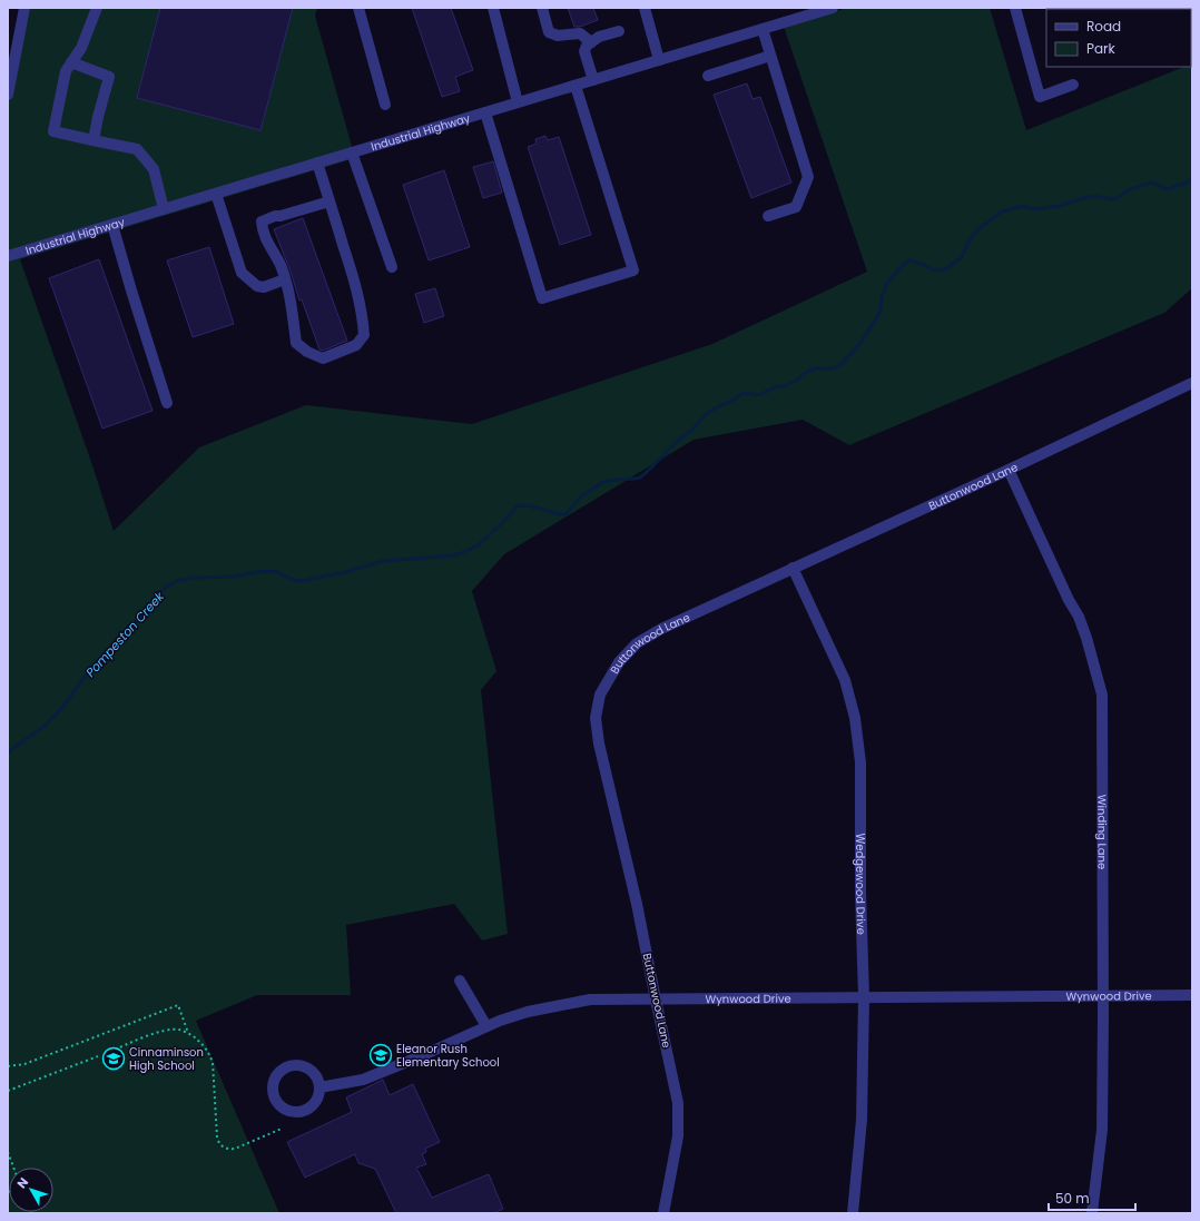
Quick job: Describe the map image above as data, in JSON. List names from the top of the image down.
{
  "streets": {
    "street": [
      "Industrial Highway",
      "Buttonwood Lane",
      "Winding Lane",
      "Wedgewood Drive",
      "Wynwood Drive"
    ]
  },
  "crossings": [
    ["Buttonwood Lane", "Winding Lane"],
    ["Buttonwood Lane", "Wedgewood Drive"],
    ["Buttonwood Lane", "Wynwood Drive"],
    ["Winding Lane", "Wynwood Drive"],
    ["Wedgewood Drive", "Wynwood Drive"]
  ],
  "water": ["Pompeston Creek"],
  "places": {
    "school or university": ["Eleanor Rush Elementary School", "Cinnaminson High School"]
  },
  "legend": ["Road", "Park"],
  "scale_bar": "50 m",
  "north": "top left"
}
